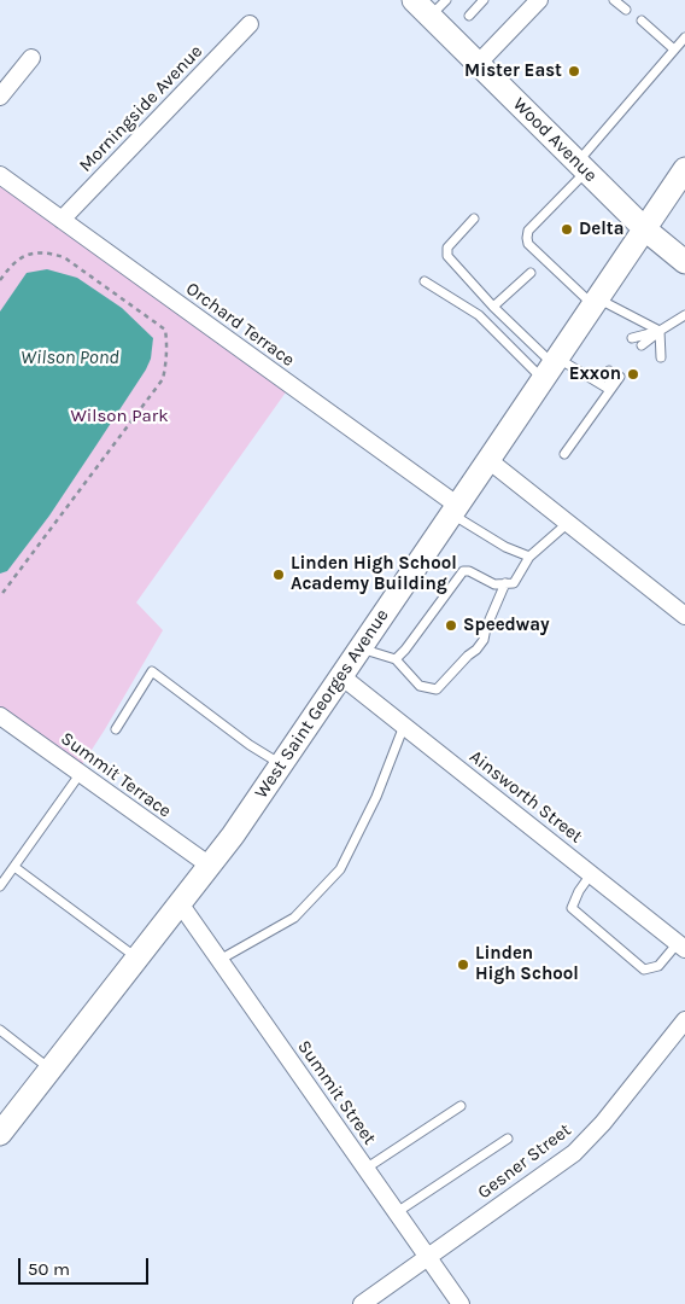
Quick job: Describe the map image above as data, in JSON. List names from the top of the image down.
{
  "streets": {
    "main road": ["Wood Avenue", "West Saint Georges Avenue"],
    "street": [
      "Morningside Avenue",
      "Orchard Terrace",
      "Summit Terrace",
      "Ainsworth Street",
      "Summit Street",
      "Gesner Street"
    ]
  },
  "crossings": [
    ["Morningside Avenue", "Orchard Terrace"],
    ["Wood Avenue", "West Saint Georges Avenue"],
    ["Orchard Terrace", "West Saint Georges Avenue"],
    ["West Saint Georges Avenue", "Summit Terrace"],
    ["West Saint Georges Avenue", "Ainsworth Street"],
    ["West Saint Georges Avenue", "Summit Street"],
    ["Summit Street", "Gesner Street"]
  ],
  "water": ["Wilson Pond"],
  "parks": ["Wilson Park"],
  "places": [
    "Mister East",
    "Delta",
    "Exxon",
    "Linden High School Academy Building",
    "Speedway",
    "Linden High School"
  ],
  "scale_bar": "50 m"
}
